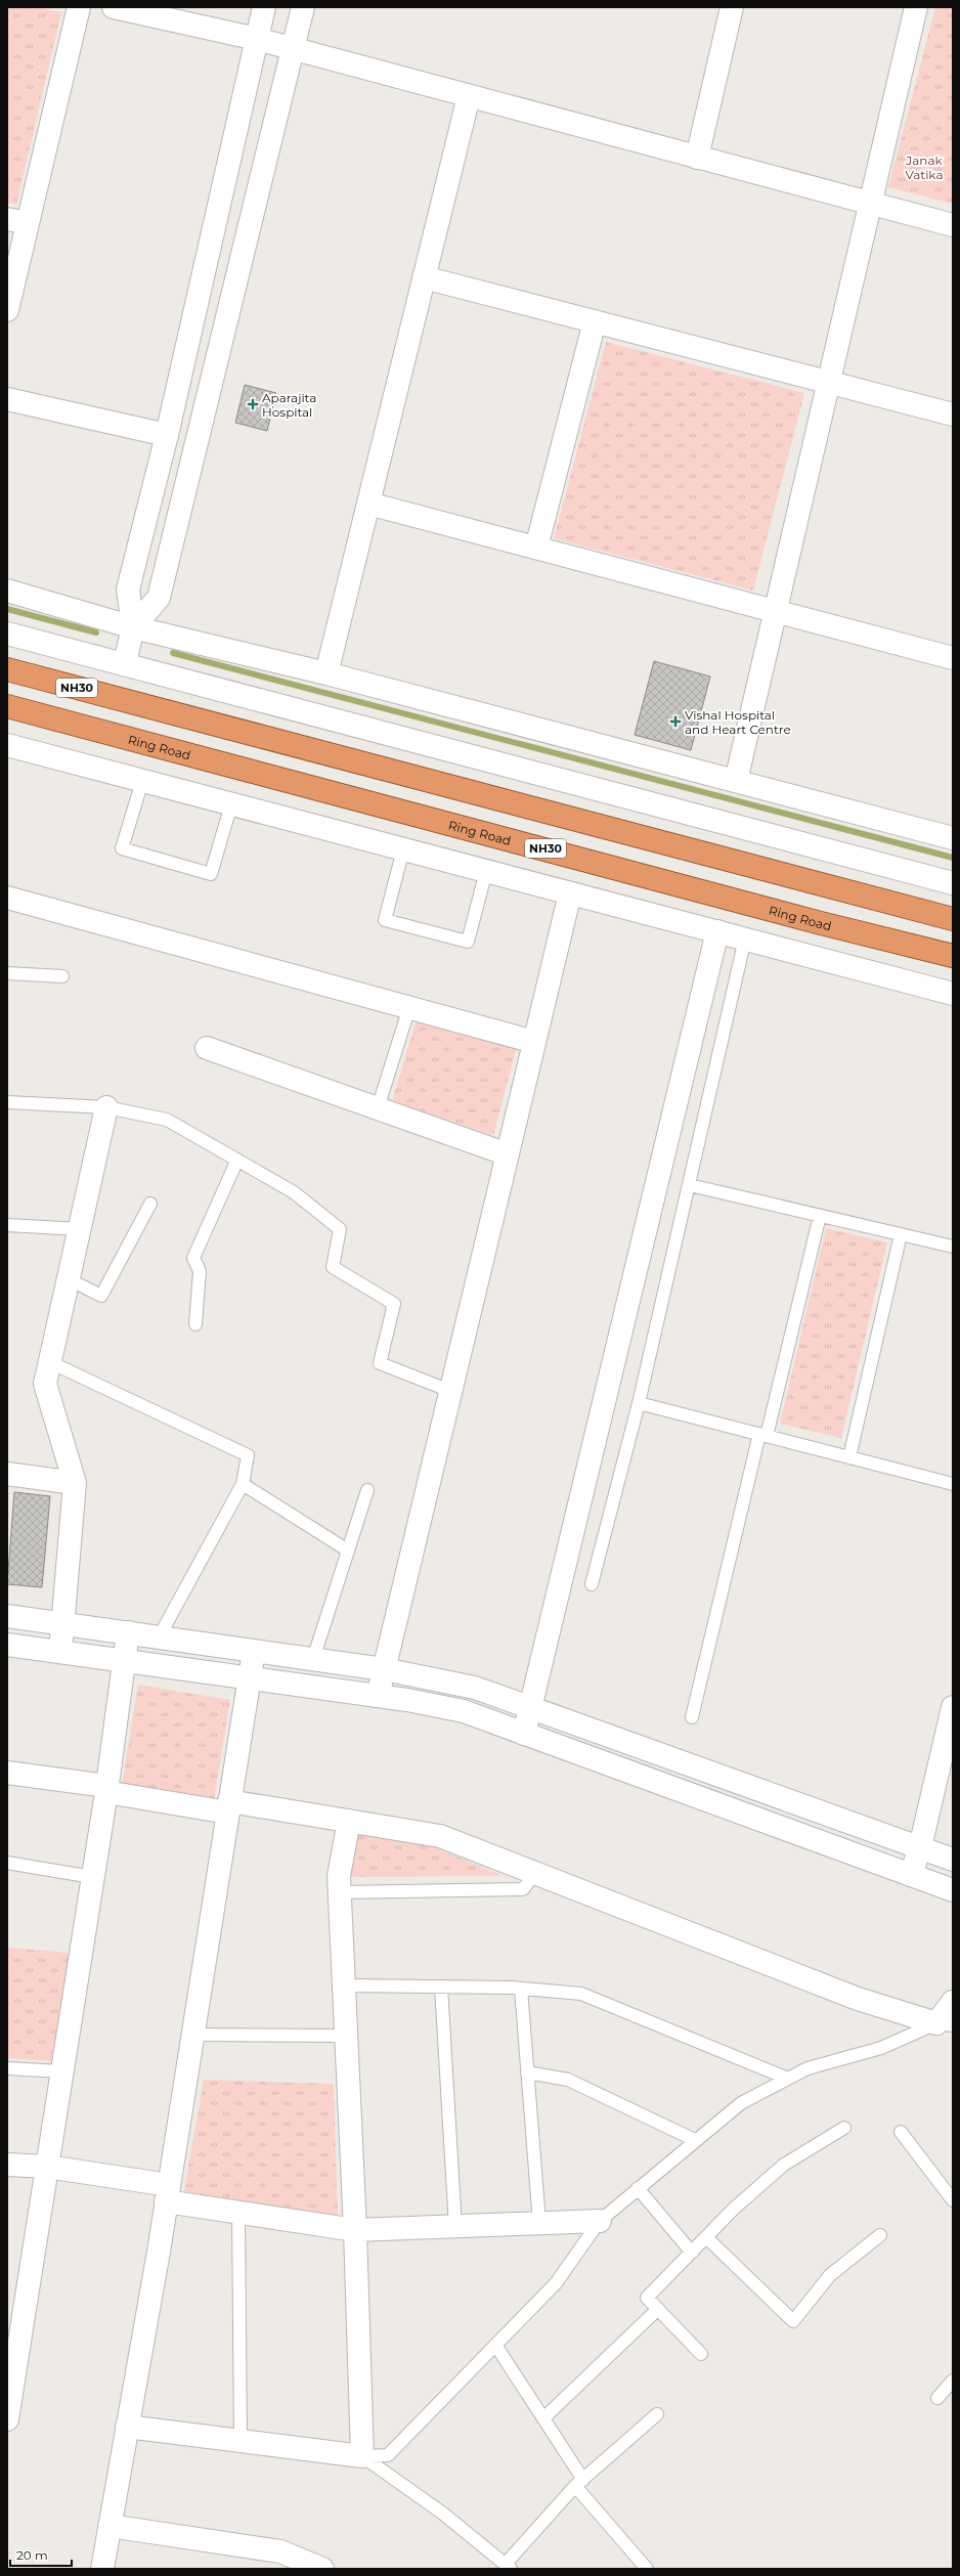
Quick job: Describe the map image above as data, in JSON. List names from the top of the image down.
{
  "streets": {
    "highway": ["NH30", "Ring Road"]
  },
  "parks": ["Janak Vatika"],
  "places": {
    "health": ["Aparajita Hospital", "Vishal Hospital and Heart Centre"]
  },
  "scale_bar": "20 m"
}
